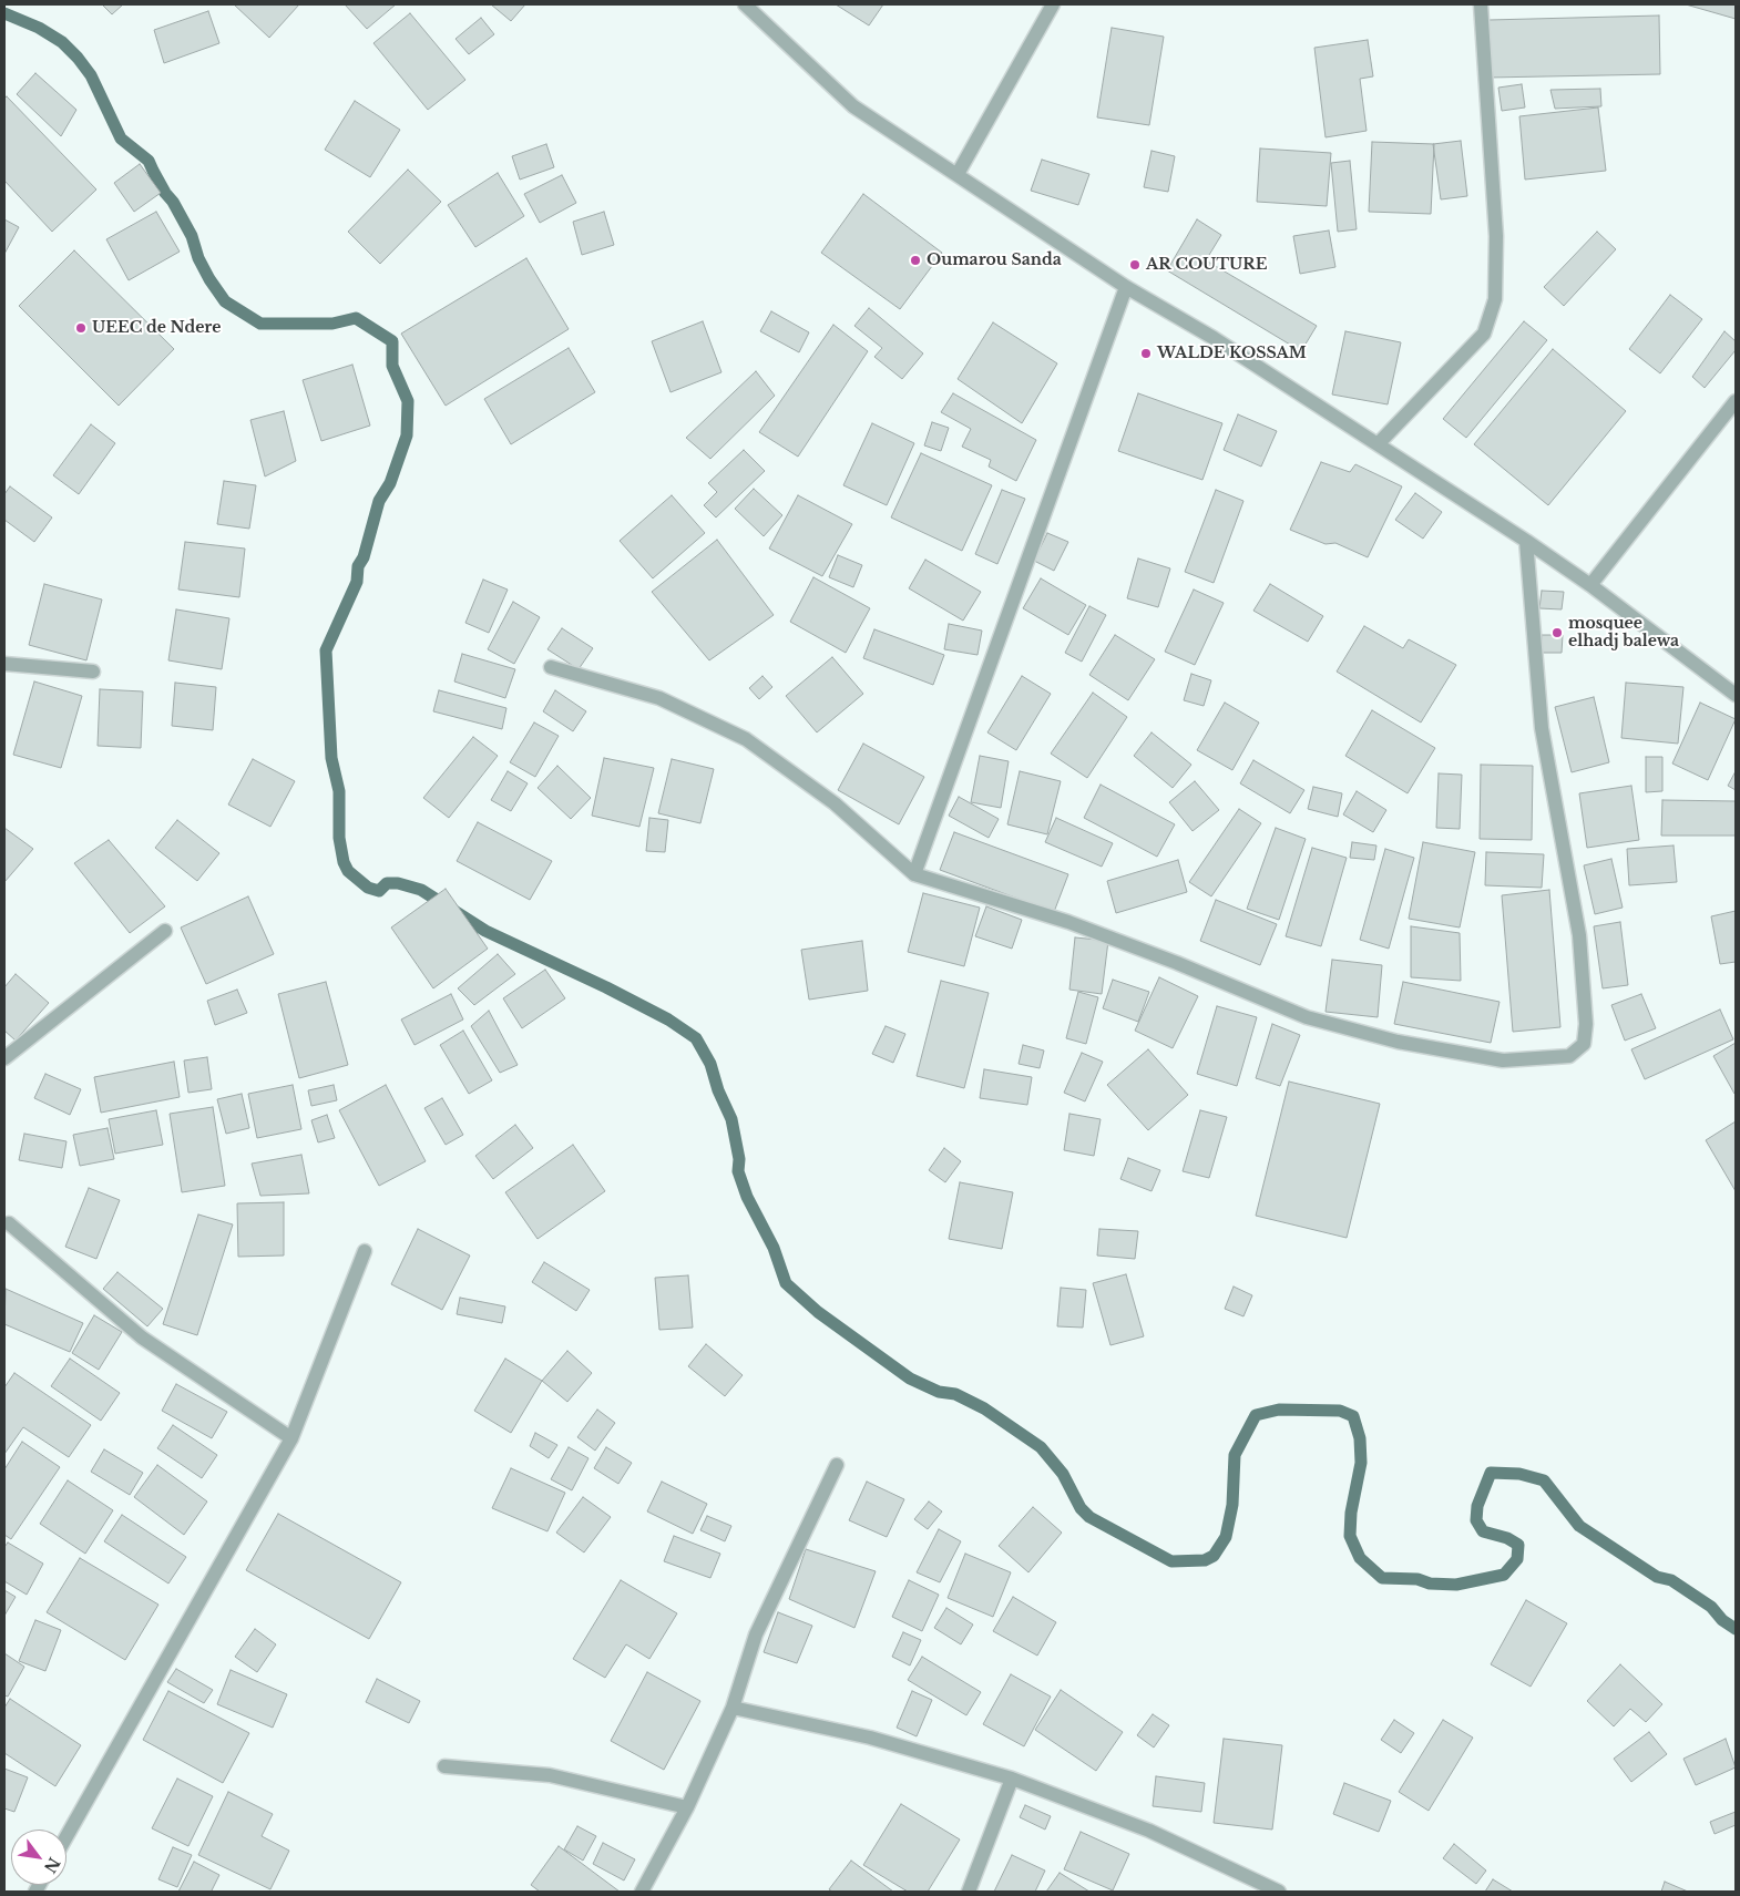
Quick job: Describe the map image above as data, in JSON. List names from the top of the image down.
{
  "places": [
    "Oumarou Sanda",
    "AR COUTURE",
    "UEEC de Ndere",
    "WALDE KOSSAM",
    "mosquee elhadj balewa"
  ],
  "north": "bottom right"
}
